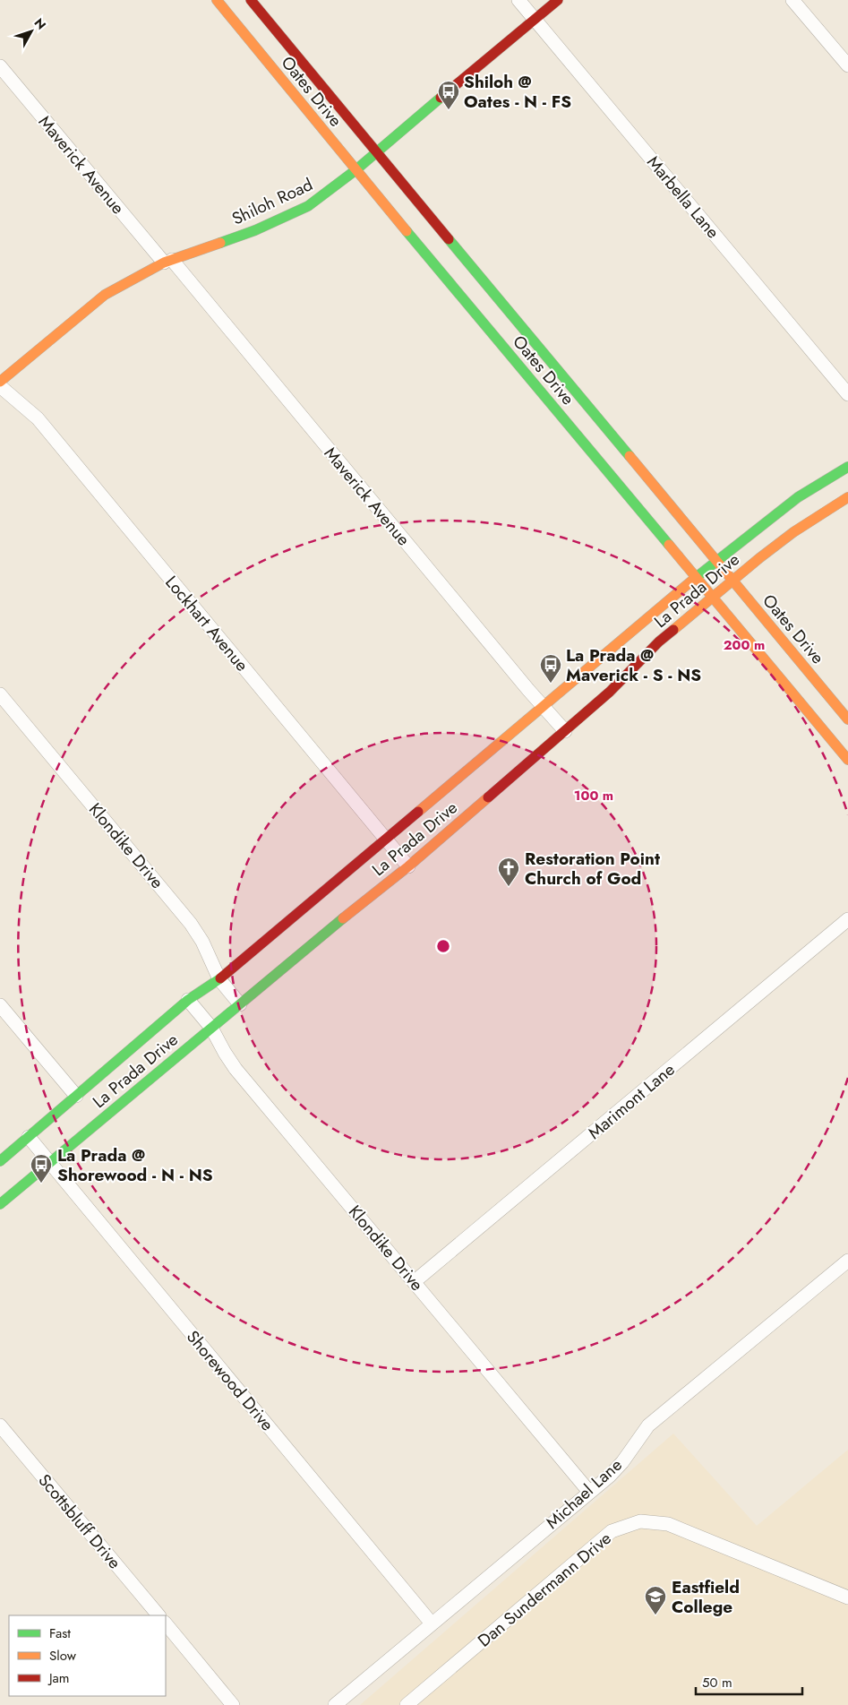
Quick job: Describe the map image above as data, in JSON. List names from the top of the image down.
{
  "streets": {
    "main road": ["Oates Drive", "Shiloh Road", "La Prada Drive"],
    "street": [
      "Maverick Avenue",
      "Marbella Lane",
      "Lockhart Avenue",
      "Klondike Drive",
      "Marimont Lane",
      "Shorewood Drive",
      "Michael Lane",
      "Scottsbluff Drive",
      "Dan Sundermann Drive"
    ]
  },
  "crossings": [
    ["Oates Drive", "Shiloh Road"],
    ["Oates Drive", "La Prada Drive"],
    ["Maverick Avenue", "Shiloh Road"],
    ["Maverick Avenue", "La Prada Drive"],
    ["Marbella Lane", "Shiloh Road"],
    ["La Prada Drive", "Lockhart Avenue"],
    ["La Prada Drive", "Klondike Drive"],
    ["La Prada Drive", "Shorewood Drive"],
    ["Klondike Drive", "Marimont Lane"],
    ["Klondike Drive", "Michael Lane"],
    ["Shorewood Drive", "Michael Lane"]
  ],
  "places": {
    "bus stop": ["Shiloh @ Oates - N - FS", "La Prada @ Maverick - S - NS", "La Prada @ Shorewood - N - NS"],
    "church": ["Restoration Point Church of God"],
    "school or university": ["Eastfield College"]
  },
  "legend": ["Fast", "Slow", "Jam"],
  "scale_bar": "50 m",
  "north": "top right",
  "rings": ["200 m", "100 m"]
}
